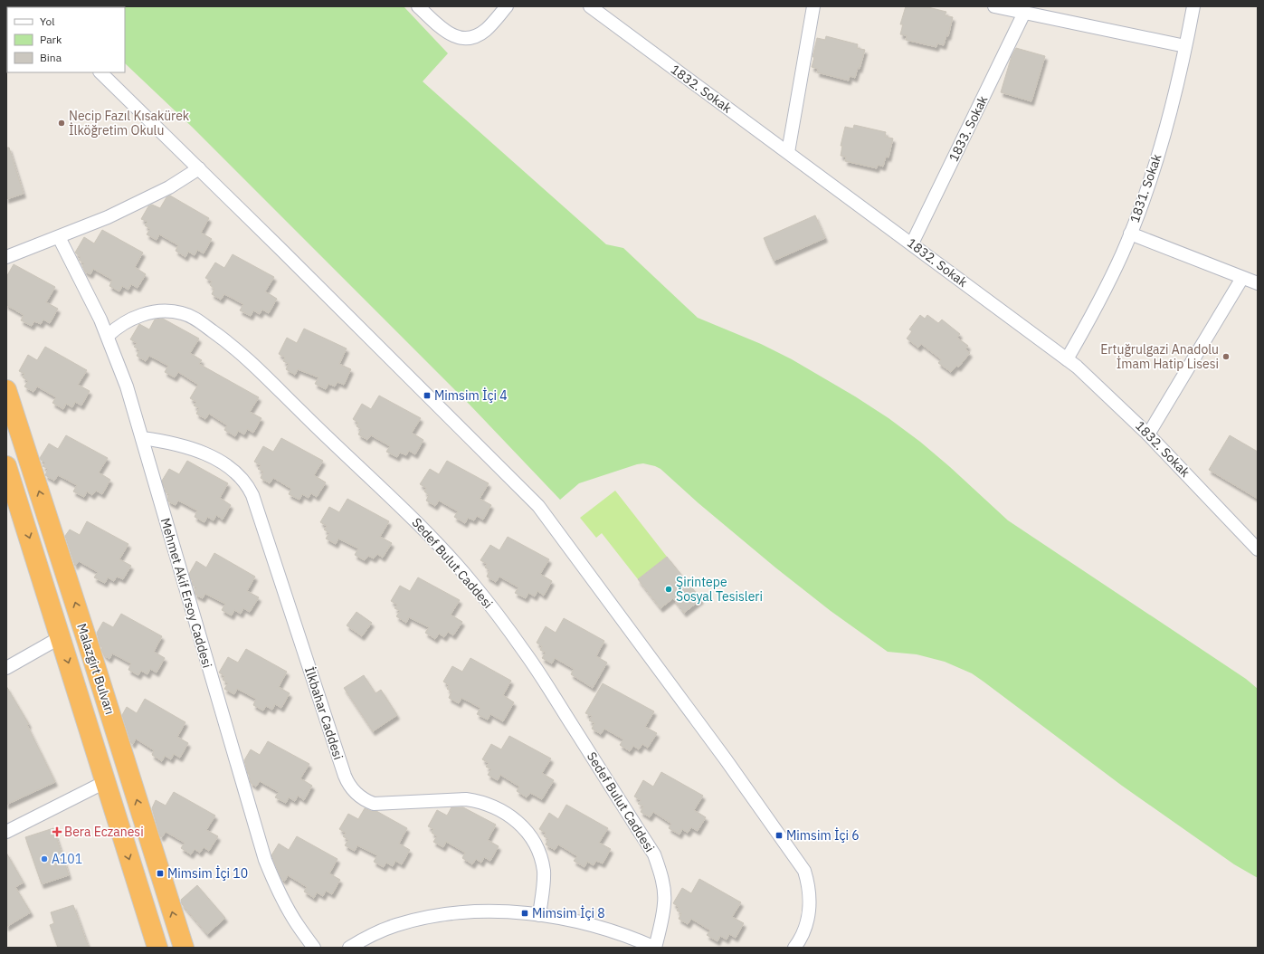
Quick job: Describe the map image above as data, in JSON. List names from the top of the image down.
{
  "streets": {
    "highway": ["Malazgirt Bulvarı"],
    "street": [
      "1832. Sokak",
      "1833. Sokak",
      "1831. Sokak",
      "Sedef Bulut Caddesi",
      "Mehmet Akif Ersoy Caddesi",
      "İlkbahar Caddesi"
    ]
  },
  "crossings": [
    ["1832. Sokak", "1833. Sokak"],
    ["1832. Sokak", "1831. Sokak"],
    ["Sedef Bulut Caddesi", "Mehmet Akif Ersoy Caddesi"],
    ["Mehmet Akif Ersoy Caddesi", "İlkbahar Caddesi"]
  ],
  "places": {
    "other": [
      "Necip Fazıl Kısakürek İlköğretim Okulu",
      "Ertuğrulgazi Anadolu İmam Hatip Lisesi",
      "Şirintepe Sosyal Tesisleri",
      "A101"
    ],
    "transit": [
      "Mimsim İçi 4",
      "Mimsim İçi 6",
      "Mimsim İçi 10",
      "Mimsim İçi 8"
    ],
    "health": ["Bera Eczanesi"]
  },
  "legend": ["Yol", "Park", "Bina"]
}
